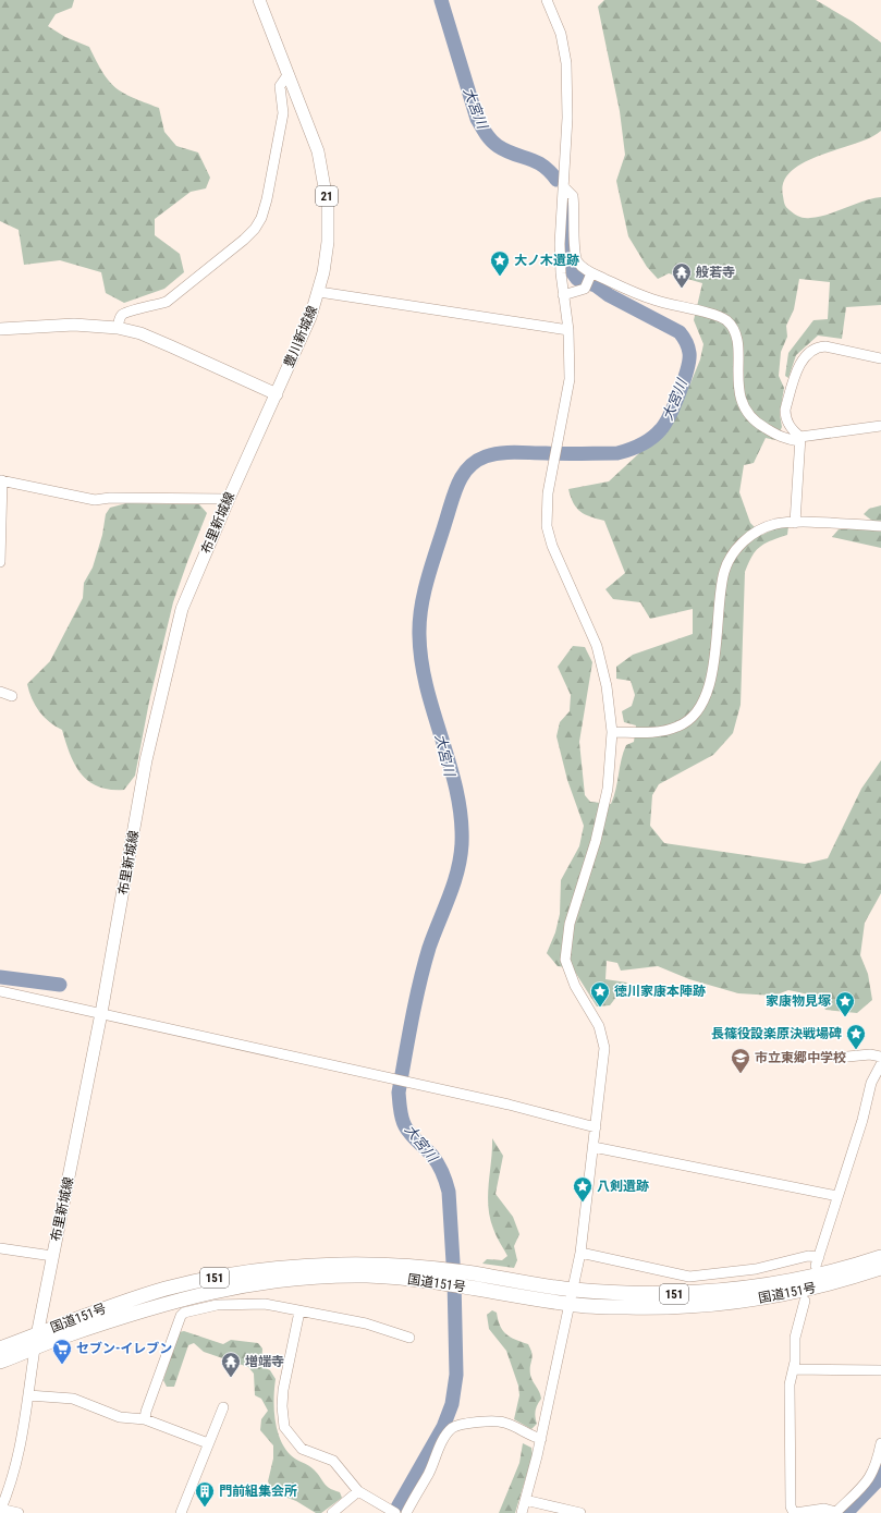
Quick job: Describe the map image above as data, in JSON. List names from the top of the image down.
{
  "streets": {
    "highway": ["151", "国道151号"],
    "main road": ["21", "豊川新城線", "布里新城線"]
  },
  "crossings": [
    ["豊川新城線", "布里新城線"],
    ["布里新城線", "国道151号"]
  ],
  "water": ["大宮川"],
  "places": {
    "place": [
      "大ノ木遺跡",
      "徳川家康本陣跡",
      "家康物見塚",
      "長篠役設楽原決戦場碑",
      "八剣遺跡"
    ],
    "temple": ["般若寺", "増端寺"],
    "school or university": ["市立東郷中学校"],
    "supermarket": ["セブン-イレブン"],
    "building": ["門前組集会所"]
  }
}
